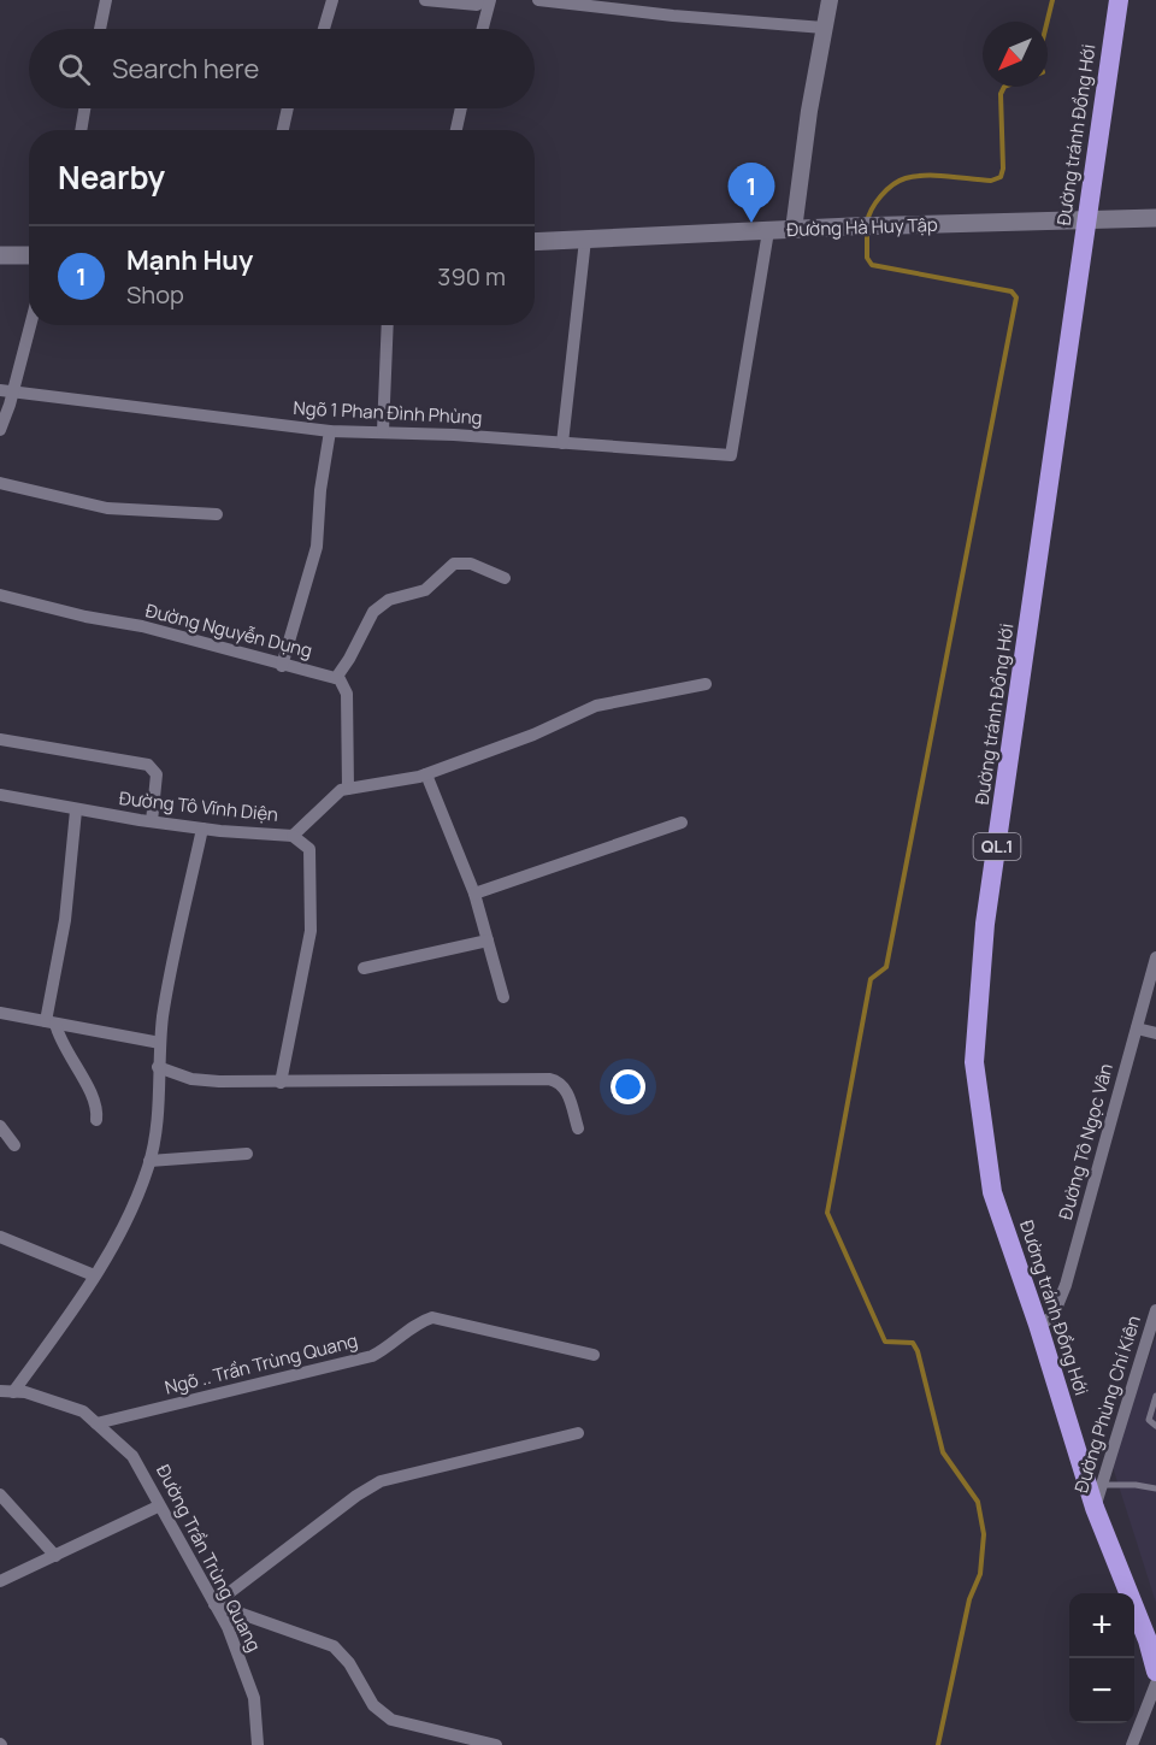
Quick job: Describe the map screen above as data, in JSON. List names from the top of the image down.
{
  "streets": {
    "highway": ["Đường tránh Đồng Hới", "QL.1"],
    "main road": ["Đường Hà Huy Tập"],
    "street": [
      "Ngõ 1 Phan Đình Phùng",
      "Đường Nguyễn Dụng",
      "Đường Tô Vĩnh Diện",
      "Đường Tô Ngọc Vân",
      "Ngõ .. Trần Trùng Quang",
      "Đường Phùng Chí Kiên",
      "Đường Trần Trùng Quang"
    ]
  },
  "crossings": [
    ["Đường tránh Đồng Hới", "Đường Hà Huy Tập"],
    ["Đường tránh Đồng Hới", "Đường Tô Ngọc Vân"],
    ["Đường tránh Đồng Hới", "Đường Phùng Chí Kiên"],
    ["Đường Hà Huy Tập", "Ngõ 1 Phan Đình Phùng"],
    ["Ngõ .. Trần Trùng Quang", "Đường Trần Trùng Quang"]
  ],
  "north": "bottom left",
  "page": {
    "search": "Search here",
    "heading": "Nearby",
    "pins": "1",
    "list": [
      {
        "mark": "1",
        "name": "Mạnh Huy",
        "note": "Shop",
        "value": "390 m"
      }
    ],
    "map_buttons": ["+", "−"]
  }
}
